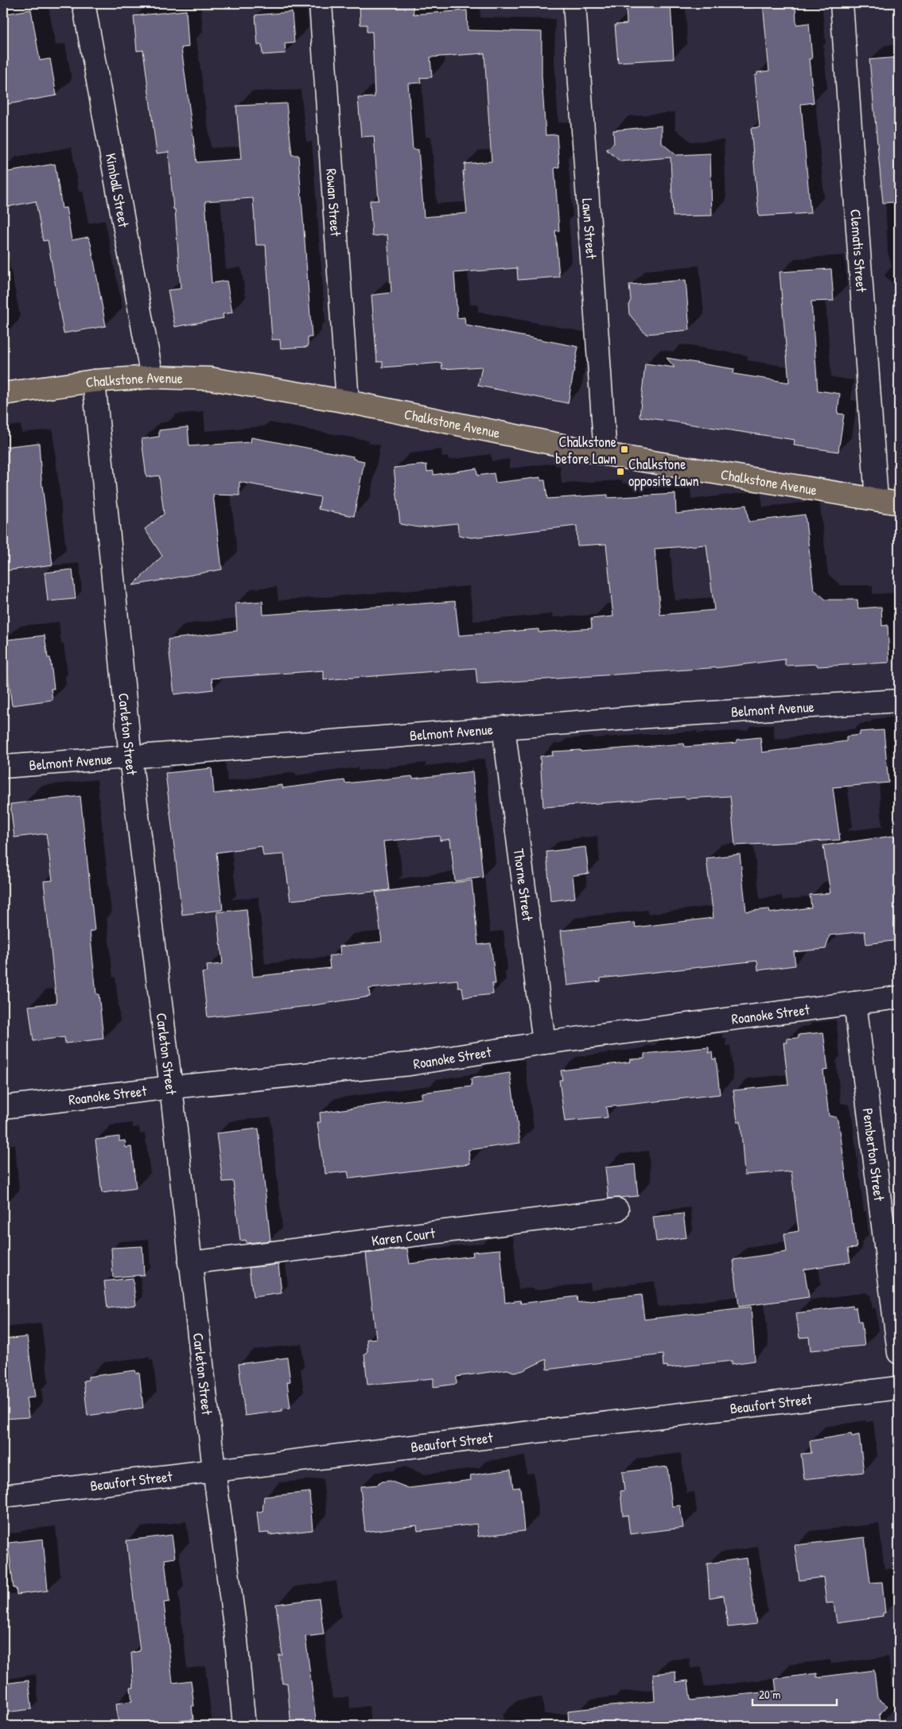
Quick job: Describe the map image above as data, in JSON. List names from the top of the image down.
{
  "streets": {
    "main road": ["Chalkstone Avenue"],
    "street": [
      "Kimball Street",
      "Rowan Street",
      "Lawn Street",
      "Clematis Street",
      "Belmont Avenue",
      "Carleton Street",
      "Thorne Street",
      "Roanoke Street",
      "Pemberton Street",
      "Karen Court",
      "Beaufort Street"
    ]
  },
  "crossings": [
    ["Kimball Street", "Chalkstone Avenue"],
    ["Rowan Street", "Chalkstone Avenue"],
    ["Lawn Street", "Chalkstone Avenue"],
    ["Clematis Street", "Chalkstone Avenue"],
    ["Chalkstone Avenue", "Carleton Street"],
    ["Belmont Avenue", "Carleton Street"],
    ["Belmont Avenue", "Thorne Street"],
    ["Carleton Street", "Roanoke Street"],
    ["Carleton Street", "Karen Court"],
    ["Carleton Street", "Beaufort Street"],
    ["Thorne Street", "Roanoke Street"],
    ["Roanoke Street", "Pemberton Street"]
  ],
  "places": {
    "transit": ["Chalkstone before Lawn", "Chalkstone opposite Lawn"]
  },
  "scale_bar": "20 m"
}
